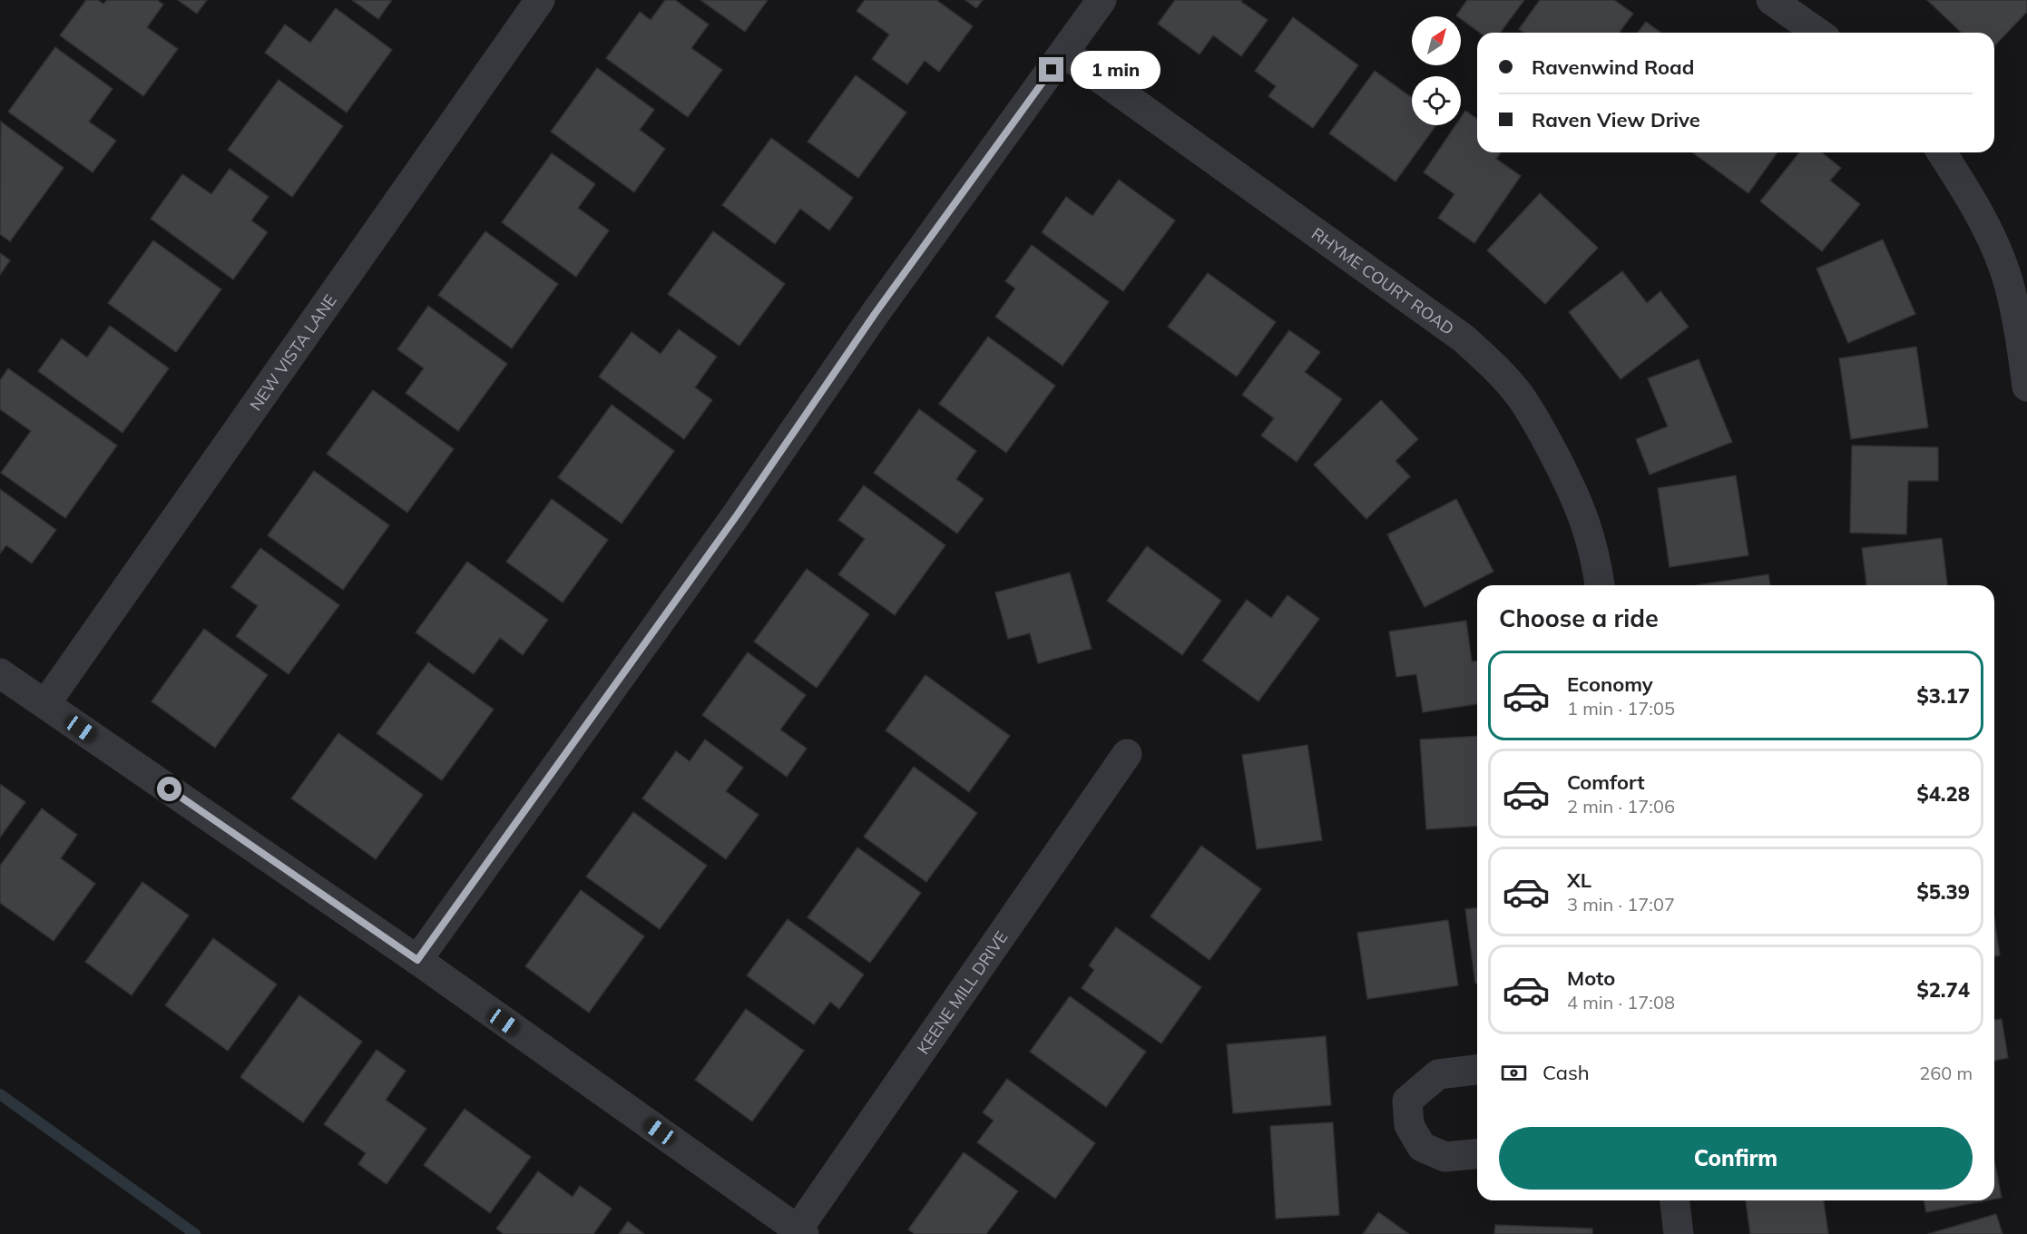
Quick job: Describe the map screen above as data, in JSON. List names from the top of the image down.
{
  "streets": {
    "street": ["RHYME COURT ROAD", "NEW VISTA LANE", "KEENE MILL DRIVE"]
  },
  "north": "top right",
  "page": {
    "banner": ["Ravenwind Road", "Raven View Drive"],
    "bubble": "1 min",
    "heading": "Choose a ride",
    "list": [
      {
        "name": "Economy",
        "note": "1 min · 17:05",
        "value": "$3.17"
      },
      {
        "name": "Comfort",
        "note": "2 min · 17:06",
        "value": "$4.28"
      },
      {
        "name": "XL",
        "note": "3 min · 17:07",
        "value": "$5.39"
      },
      {
        "name": "Moto",
        "note": "4 min · 17:08",
        "value": "$2.74"
      }
    ],
    "pay": ["Cash", "260 m"],
    "buttons": "Confirm"
  }
}
